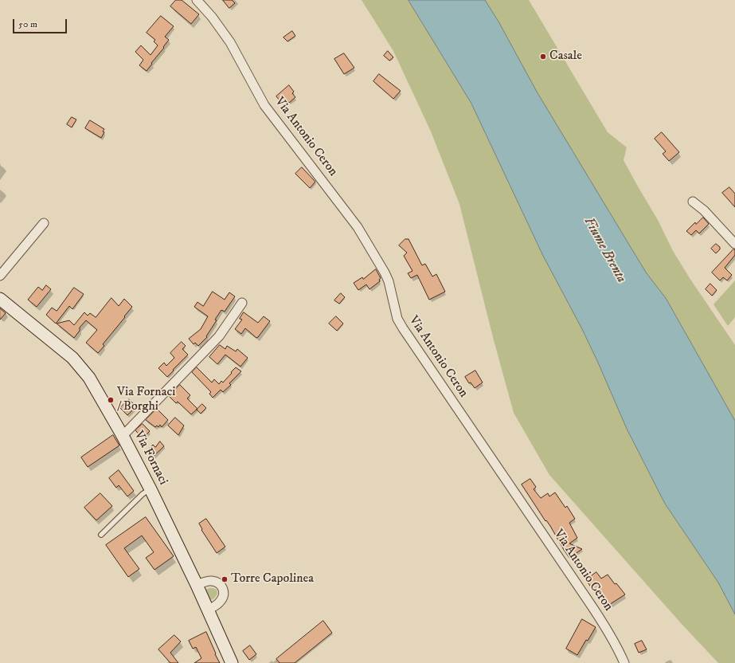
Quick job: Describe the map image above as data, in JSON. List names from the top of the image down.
{
  "streets": {
    "street": ["Via Antonio Ceron", "Via Fornaci"]
  },
  "water": ["Fiume Brenta"],
  "places": ["Casale", "Via Fornaci / Borghi", "Torre Capolinea"],
  "scale_bar": "50 m"
}
